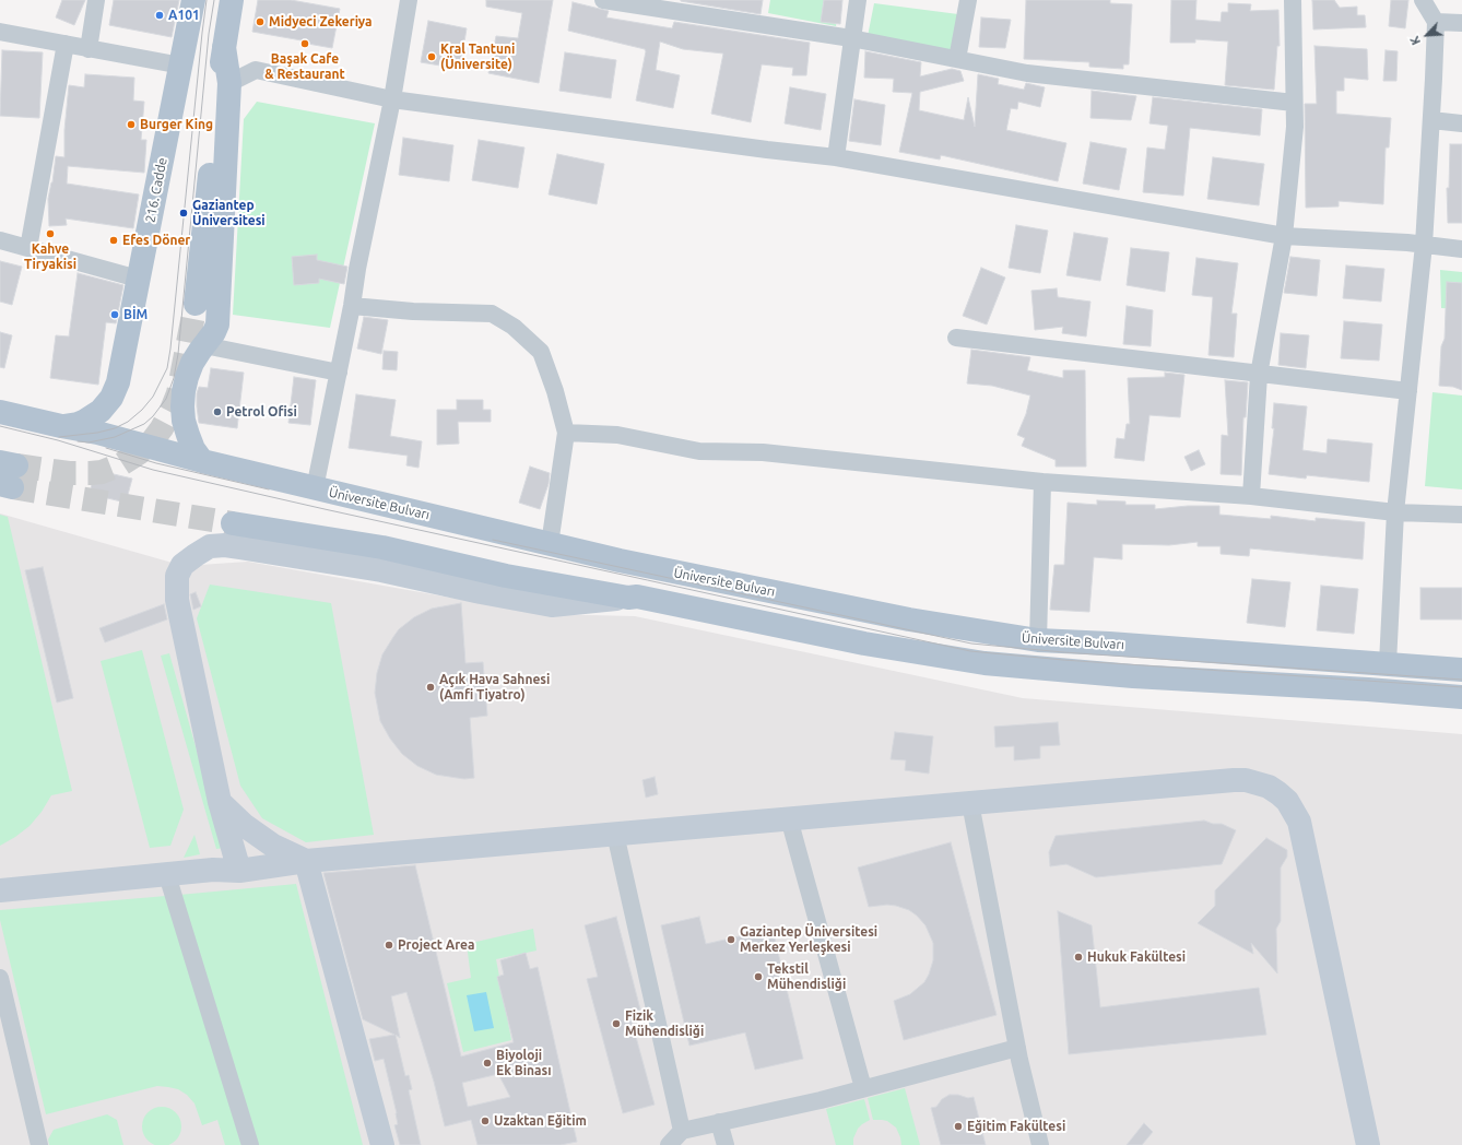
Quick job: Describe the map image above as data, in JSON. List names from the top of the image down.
{
  "streets": {
    "main road": ["216. Cadde", "Üniversite Bulvarı"]
  },
  "crossings": [
    ["216. Cadde", "Üniversite Bulvarı"]
  ],
  "places": [
    "A101",
    "Midyeci Zekeriya",
    "Başak Cafe & Restaurant",
    "Kral Tantuni (Üniversite)",
    "Burger King",
    "Gaziantep Üniversitesi",
    "Kahve Tiryakisi",
    "Efes Döner",
    "BİM",
    "Petrol Ofisi",
    "Açık Hava Sahnesi (Amfi Tiyatro)",
    "Gaziantep Üniversitesi Merkez Yerleşkesi",
    "Project Area",
    "Hukuk Fakültesi",
    "Tekstil Mühendisliği",
    "Fizik Mühendisliği",
    "Biyoloji Ek Binası",
    "Uzaktan Eğitim",
    "Eğitim Fakültesi"
  ],
  "north": "bottom left"
}
